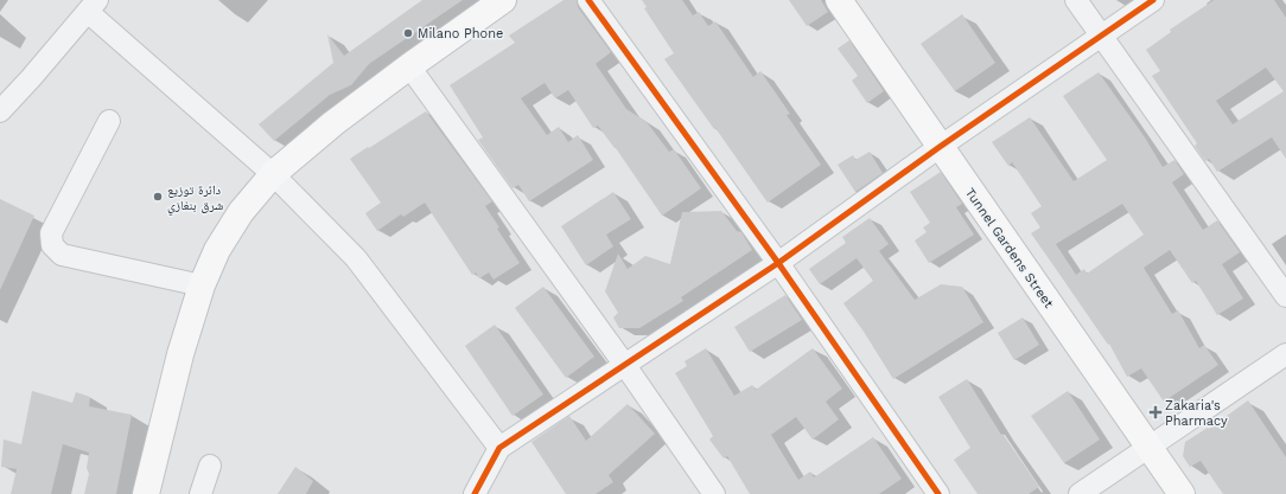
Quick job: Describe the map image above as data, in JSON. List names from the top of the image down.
{
  "streets": {
    "main road": ["Tunnel Gardens Street"]
  },
  "places": {
    "other": ["Milano Phone", "دائرة توزيع شرق بنغازي"],
    "health": ["Zakaria's Pharmacy"]
  }
}
